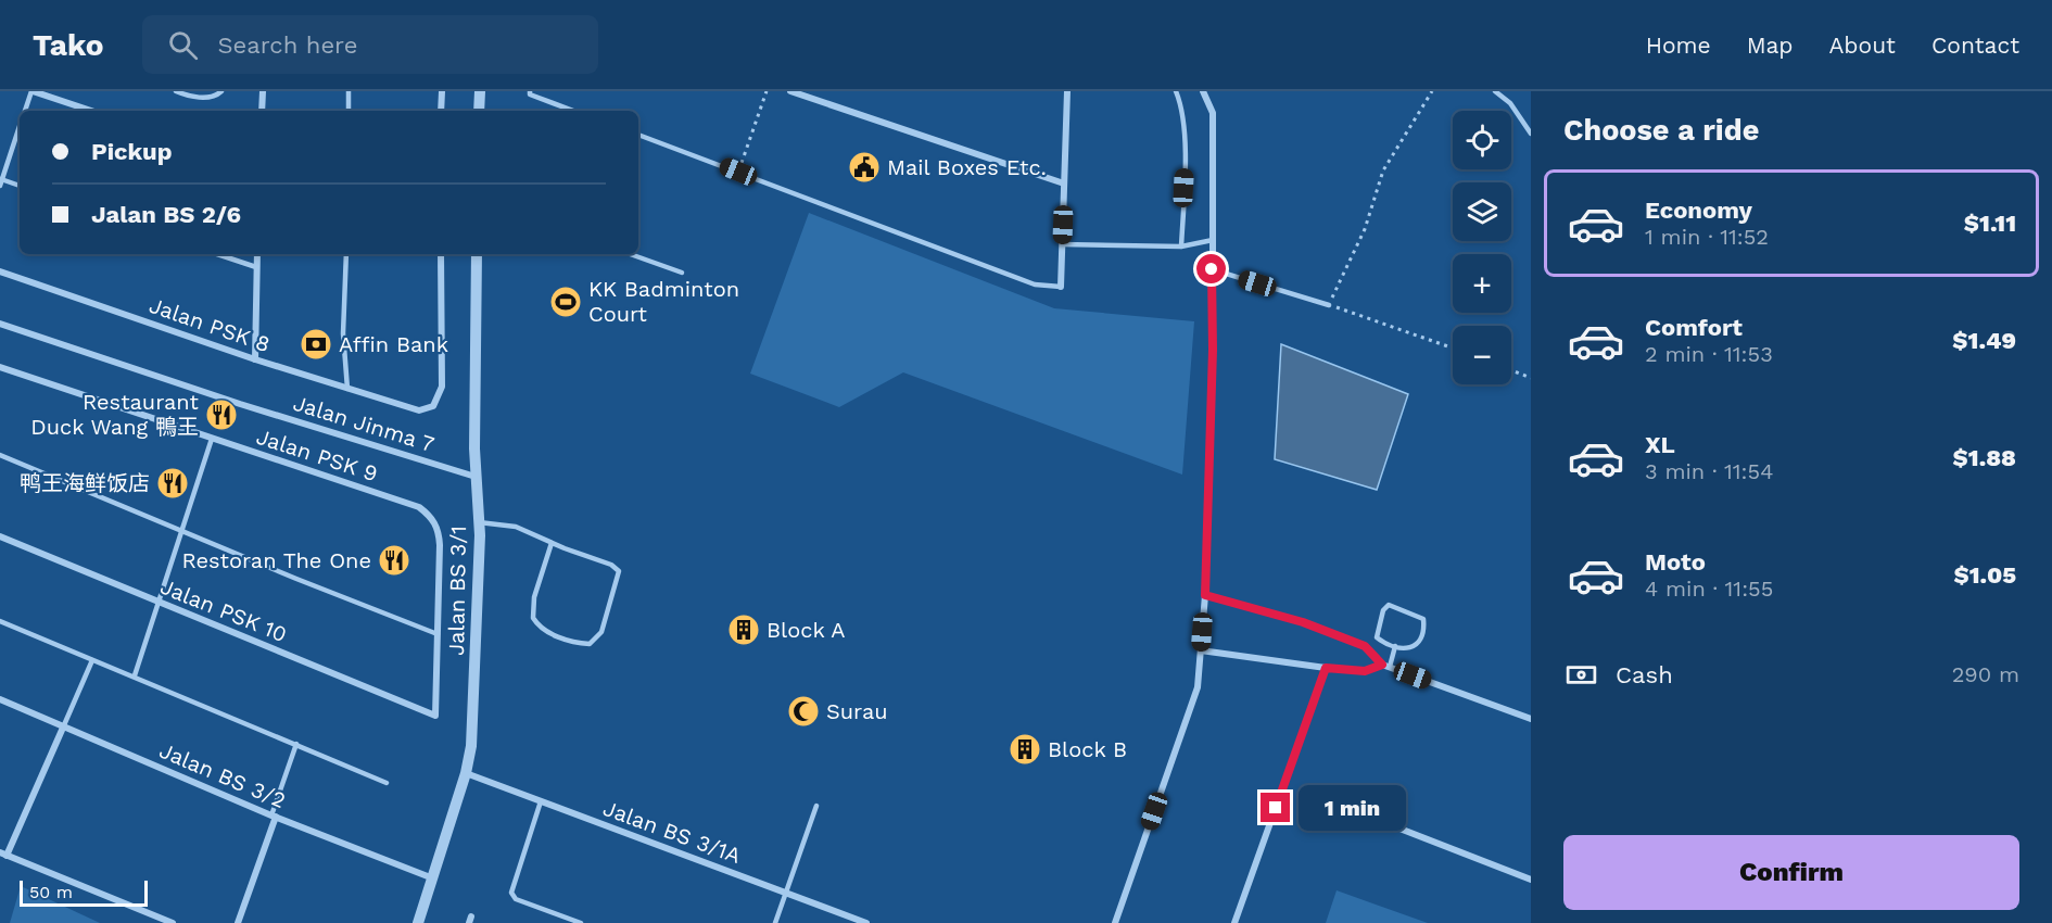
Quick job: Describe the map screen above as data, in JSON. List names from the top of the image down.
{
  "streets": {
    "street": [
      "Jalan PSK 8",
      "Jalan Jinma 7",
      "Jalan PSK 9",
      "Jalan BS 3/1",
      "Jalan PSK 10",
      "Jalan BS 3/2",
      "Jalan BS 3/1A"
    ]
  },
  "crossings": [
    ["Jalan Jinma 7", "Jalan BS 3/1"],
    ["Jalan PSK 9", "Jalan PSK 10"],
    ["Jalan BS 3/1", "Jalan BS 3/2"],
    ["Jalan BS 3/1", "Jalan BS 3/1A"]
  ],
  "places": {
    "public building": ["Mail Boxes Etc."],
    "sports": ["KK Badminton Court"],
    "bank": ["Affin Bank"],
    "restaurant": ["Restaurant Duck Wang 鴨王", "鸭王海鲜饭店", "Restoran The One"],
    "building": ["Block A", "Block B"],
    "mosque": ["Surau"]
  },
  "scale_bar": "50 m",
  "page": {
    "header": "Tako",
    "search": "Search here",
    "nav": [
      "Home",
      "Map",
      "About",
      "Contact"
    ],
    "heading": "Choose a ride",
    "map_buttons": ["+", "−"],
    "banner": ["Pickup", "Jalan BS 2/6"],
    "list": [
      {
        "name": "Economy",
        "note": "1 min · 11:52",
        "value": "$1.11"
      },
      {
        "name": "Comfort",
        "note": "2 min · 11:53",
        "value": "$1.49"
      },
      {
        "name": "XL",
        "note": "3 min · 11:54",
        "value": "$1.88"
      },
      {
        "name": "Moto",
        "note": "4 min · 11:55",
        "value": "$1.05"
      }
    ],
    "pay": ["Cash", "290 m"],
    "bubble": "1 min",
    "buttons": "Confirm",
    "scale": "50 m"
  }
}
